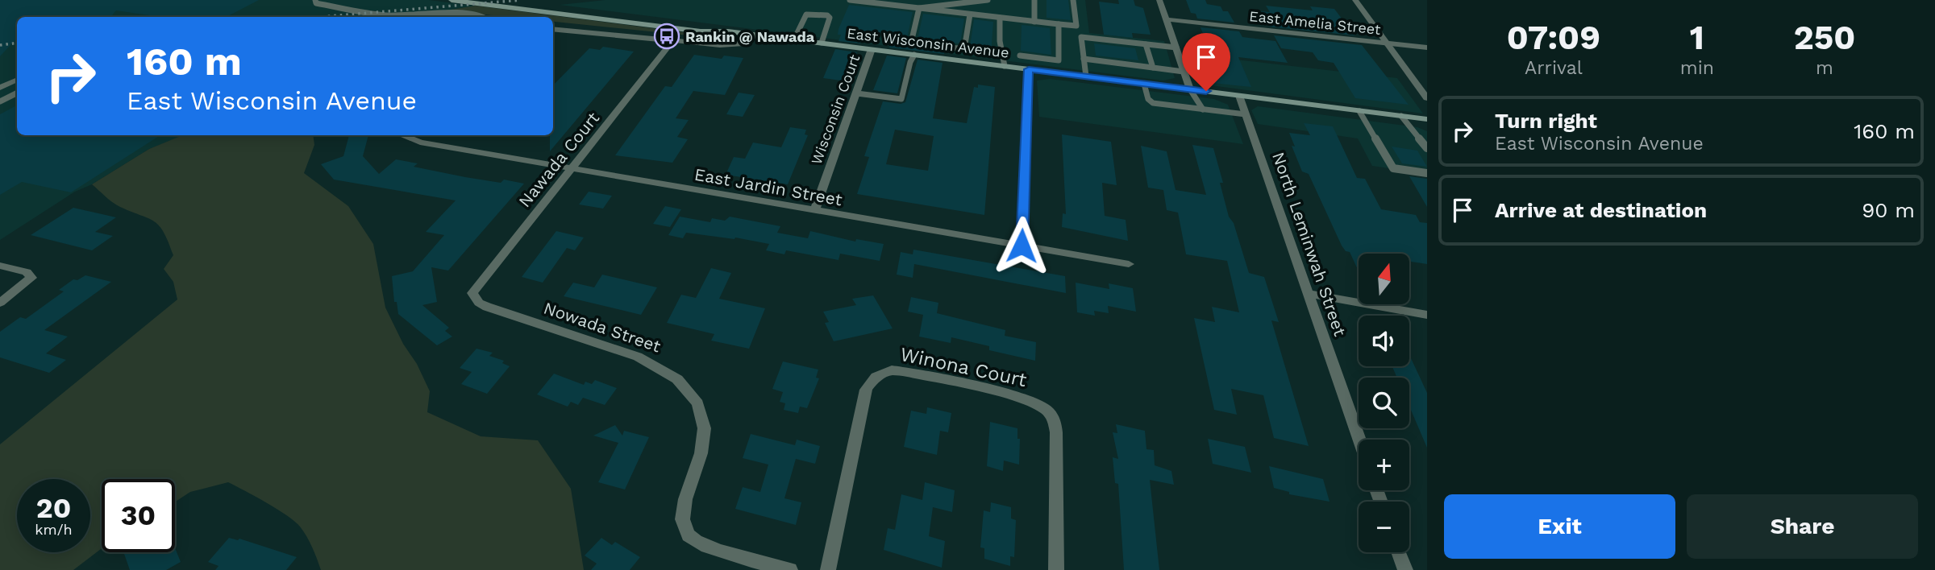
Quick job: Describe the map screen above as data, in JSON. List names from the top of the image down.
{
  "streets": {
    "main road": ["East Wisconsin Avenue"],
    "street": [
      "East Amelia Street",
      "Wisconsin Court",
      "Nawada Court",
      "East Jardin Street",
      "North Leminwah Street",
      "Nowada Street",
      "Winona Court"
    ]
  },
  "crossings": [
    ["East Wisconsin Avenue", "Wisconsin Court"],
    ["East Wisconsin Avenue", "North Leminwah Street"],
    ["Wisconsin Court", "East Jardin Street"],
    ["Nawada Court", "East Jardin Street"],
    ["Nawada Court", "Nowada Street"]
  ],
  "places": {
    "bus stop": ["Rankin @ Nawada"]
  },
  "north": "top",
  "page": {
    "eta": [
      "07:09",
      "Arrival",
      "1",
      "min",
      "250",
      "m"
    ],
    "turn": ["160 m", "East Wisconsin Avenue"],
    "list": [
      {
        "name": "Turn right",
        "note": "East Wisconsin Avenue",
        "value": "160 m"
      },
      {
        "name": "Arrive at destination",
        "value": "90 m"
      }
    ],
    "map_buttons": ["+", "−"],
    "speed": "20 km/h",
    "limit": "30",
    "buttons": ["Exit", "Share"]
  }
}
